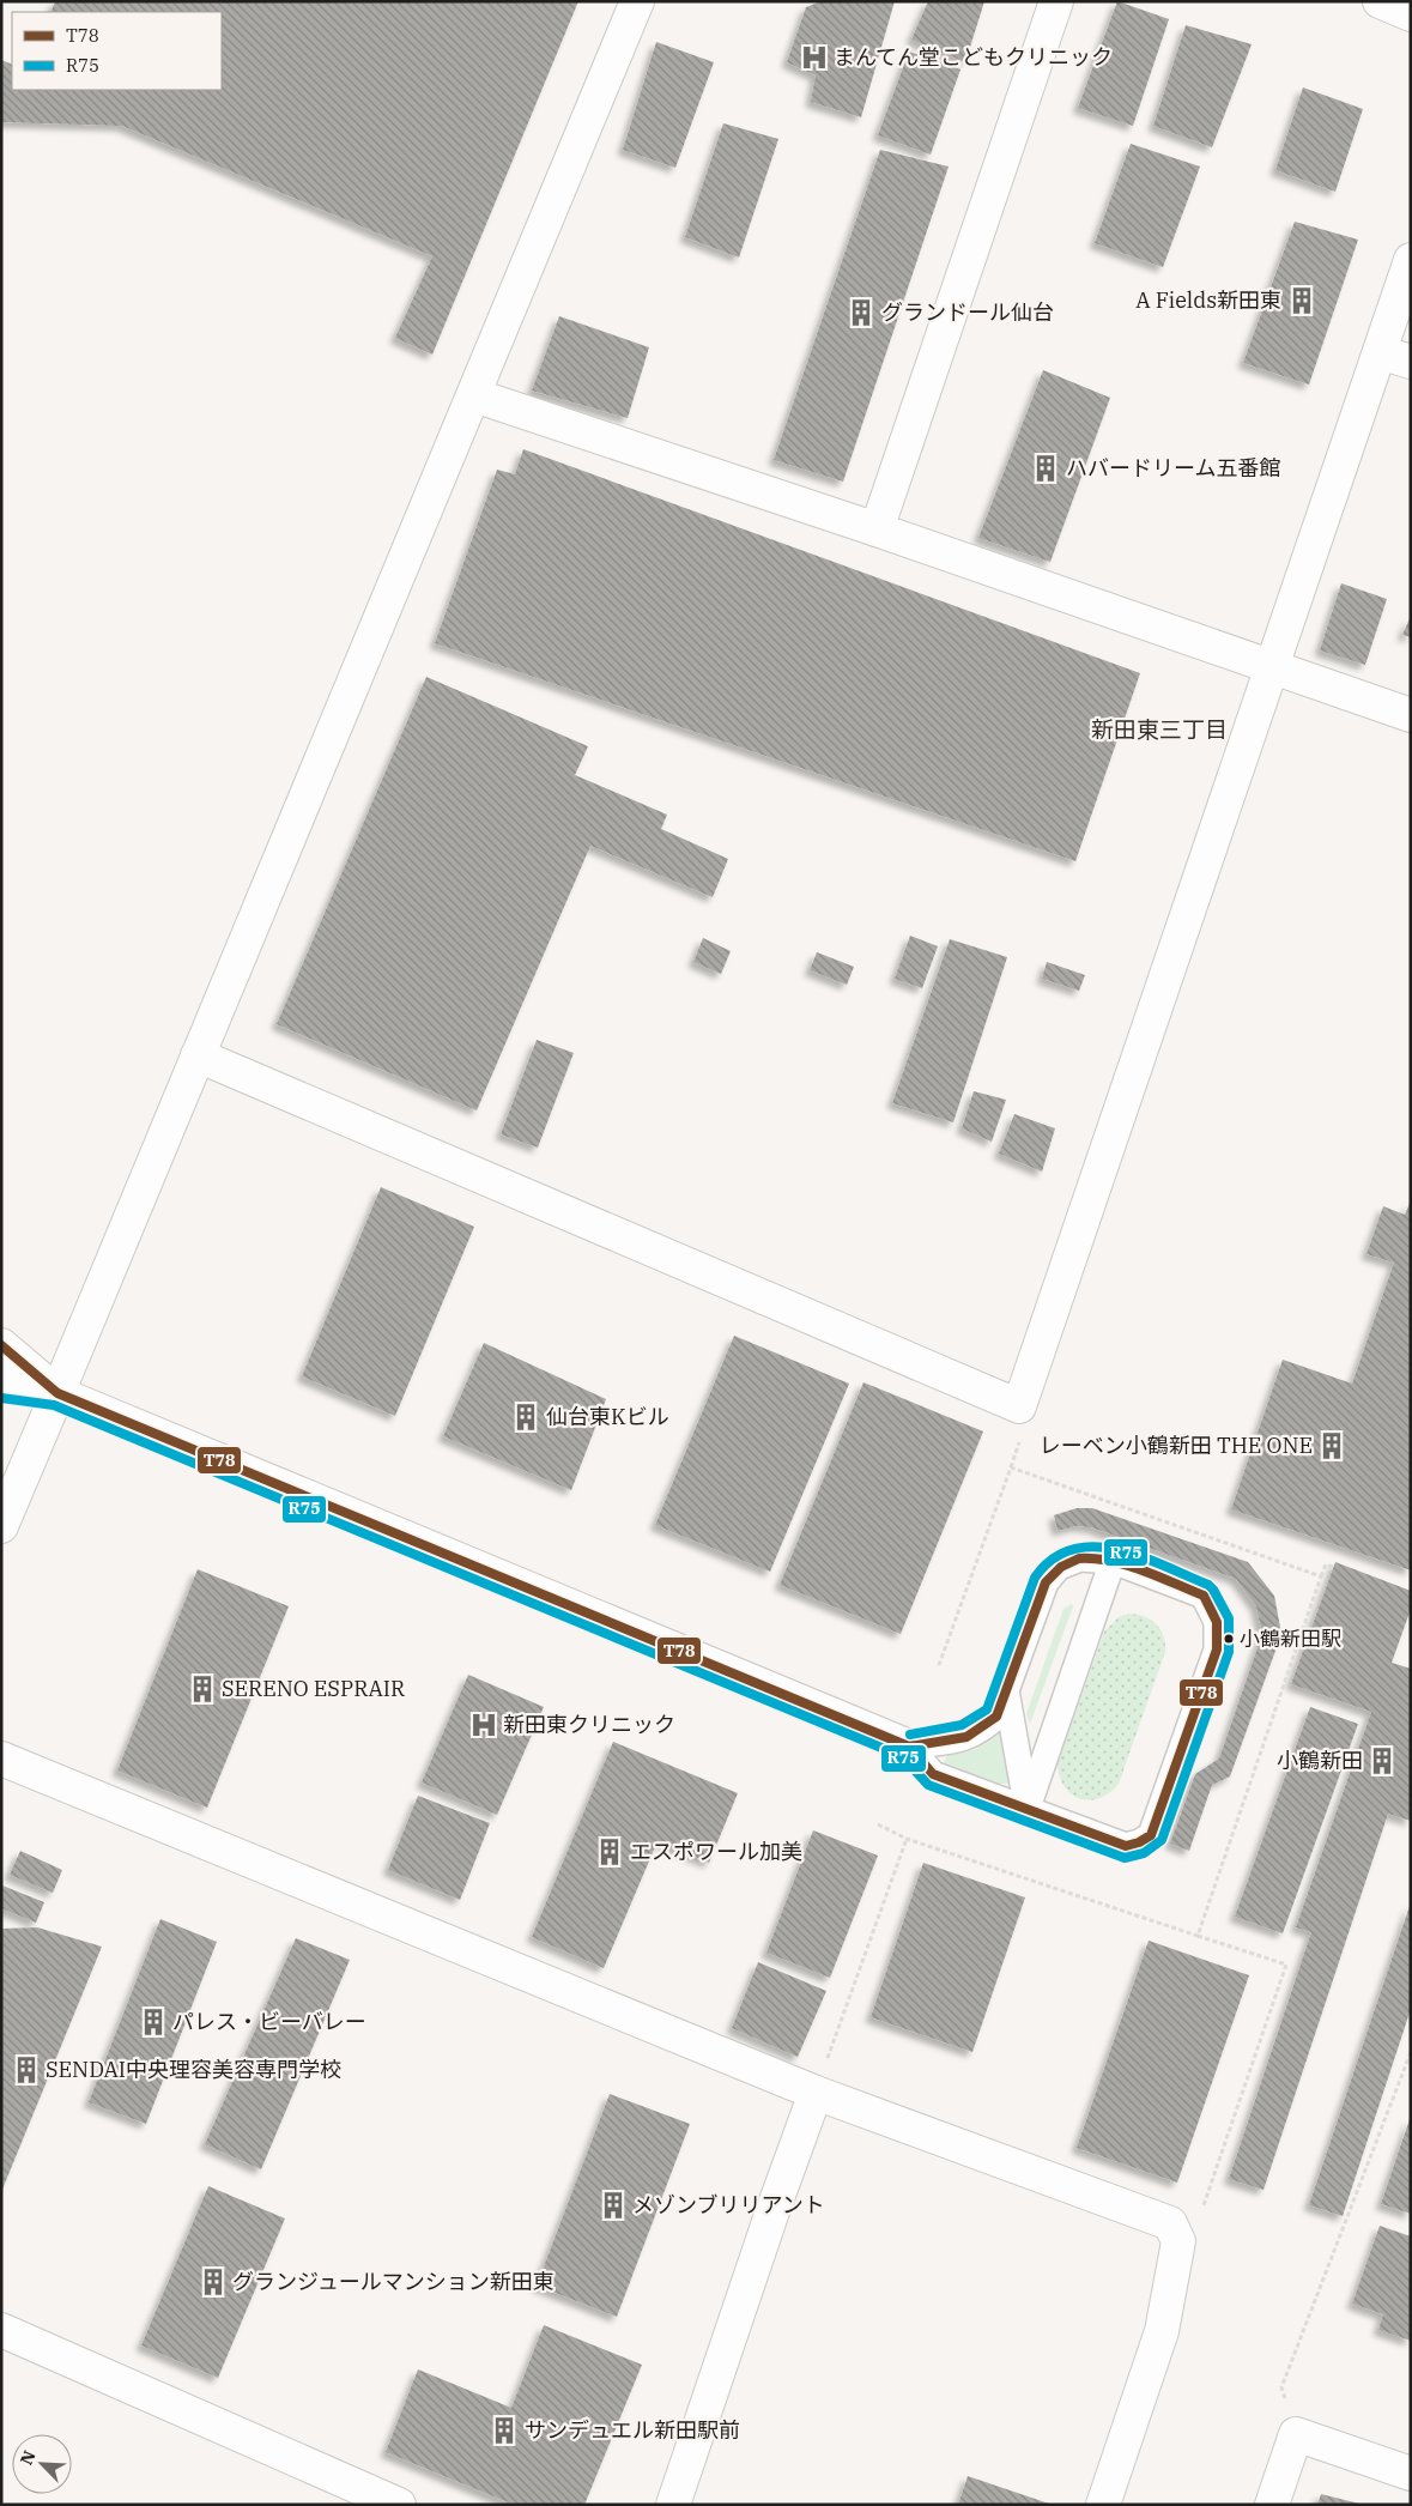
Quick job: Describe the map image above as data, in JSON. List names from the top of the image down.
{
  "districts": ["新田東三丁目"],
  "places": {
    "hospital": ["まんてん堂こどもクリニック", "新田東クリニック"],
    "building": [
      "A Fields新田東",
      "グランドール仙台",
      "ハバードリーム五番館",
      "仙台東Kビル",
      "レーベン小鶴新田 THE ONE",
      "SERENO ESPRAIR",
      "小鶴新田",
      "エスポワール加美",
      "パレス・ビーバレー",
      "SENDAI中央理容美容専門学校",
      "メゾンブリリアント",
      "グランジュールマンション新田東",
      "サンデュエル新田駅前"
    ],
    "other": ["小鶴新田駅"]
  },
  "lines": ["transit line T78", "transit line R75"],
  "legend": ["T78", "R75"],
  "north": "top left"
}
